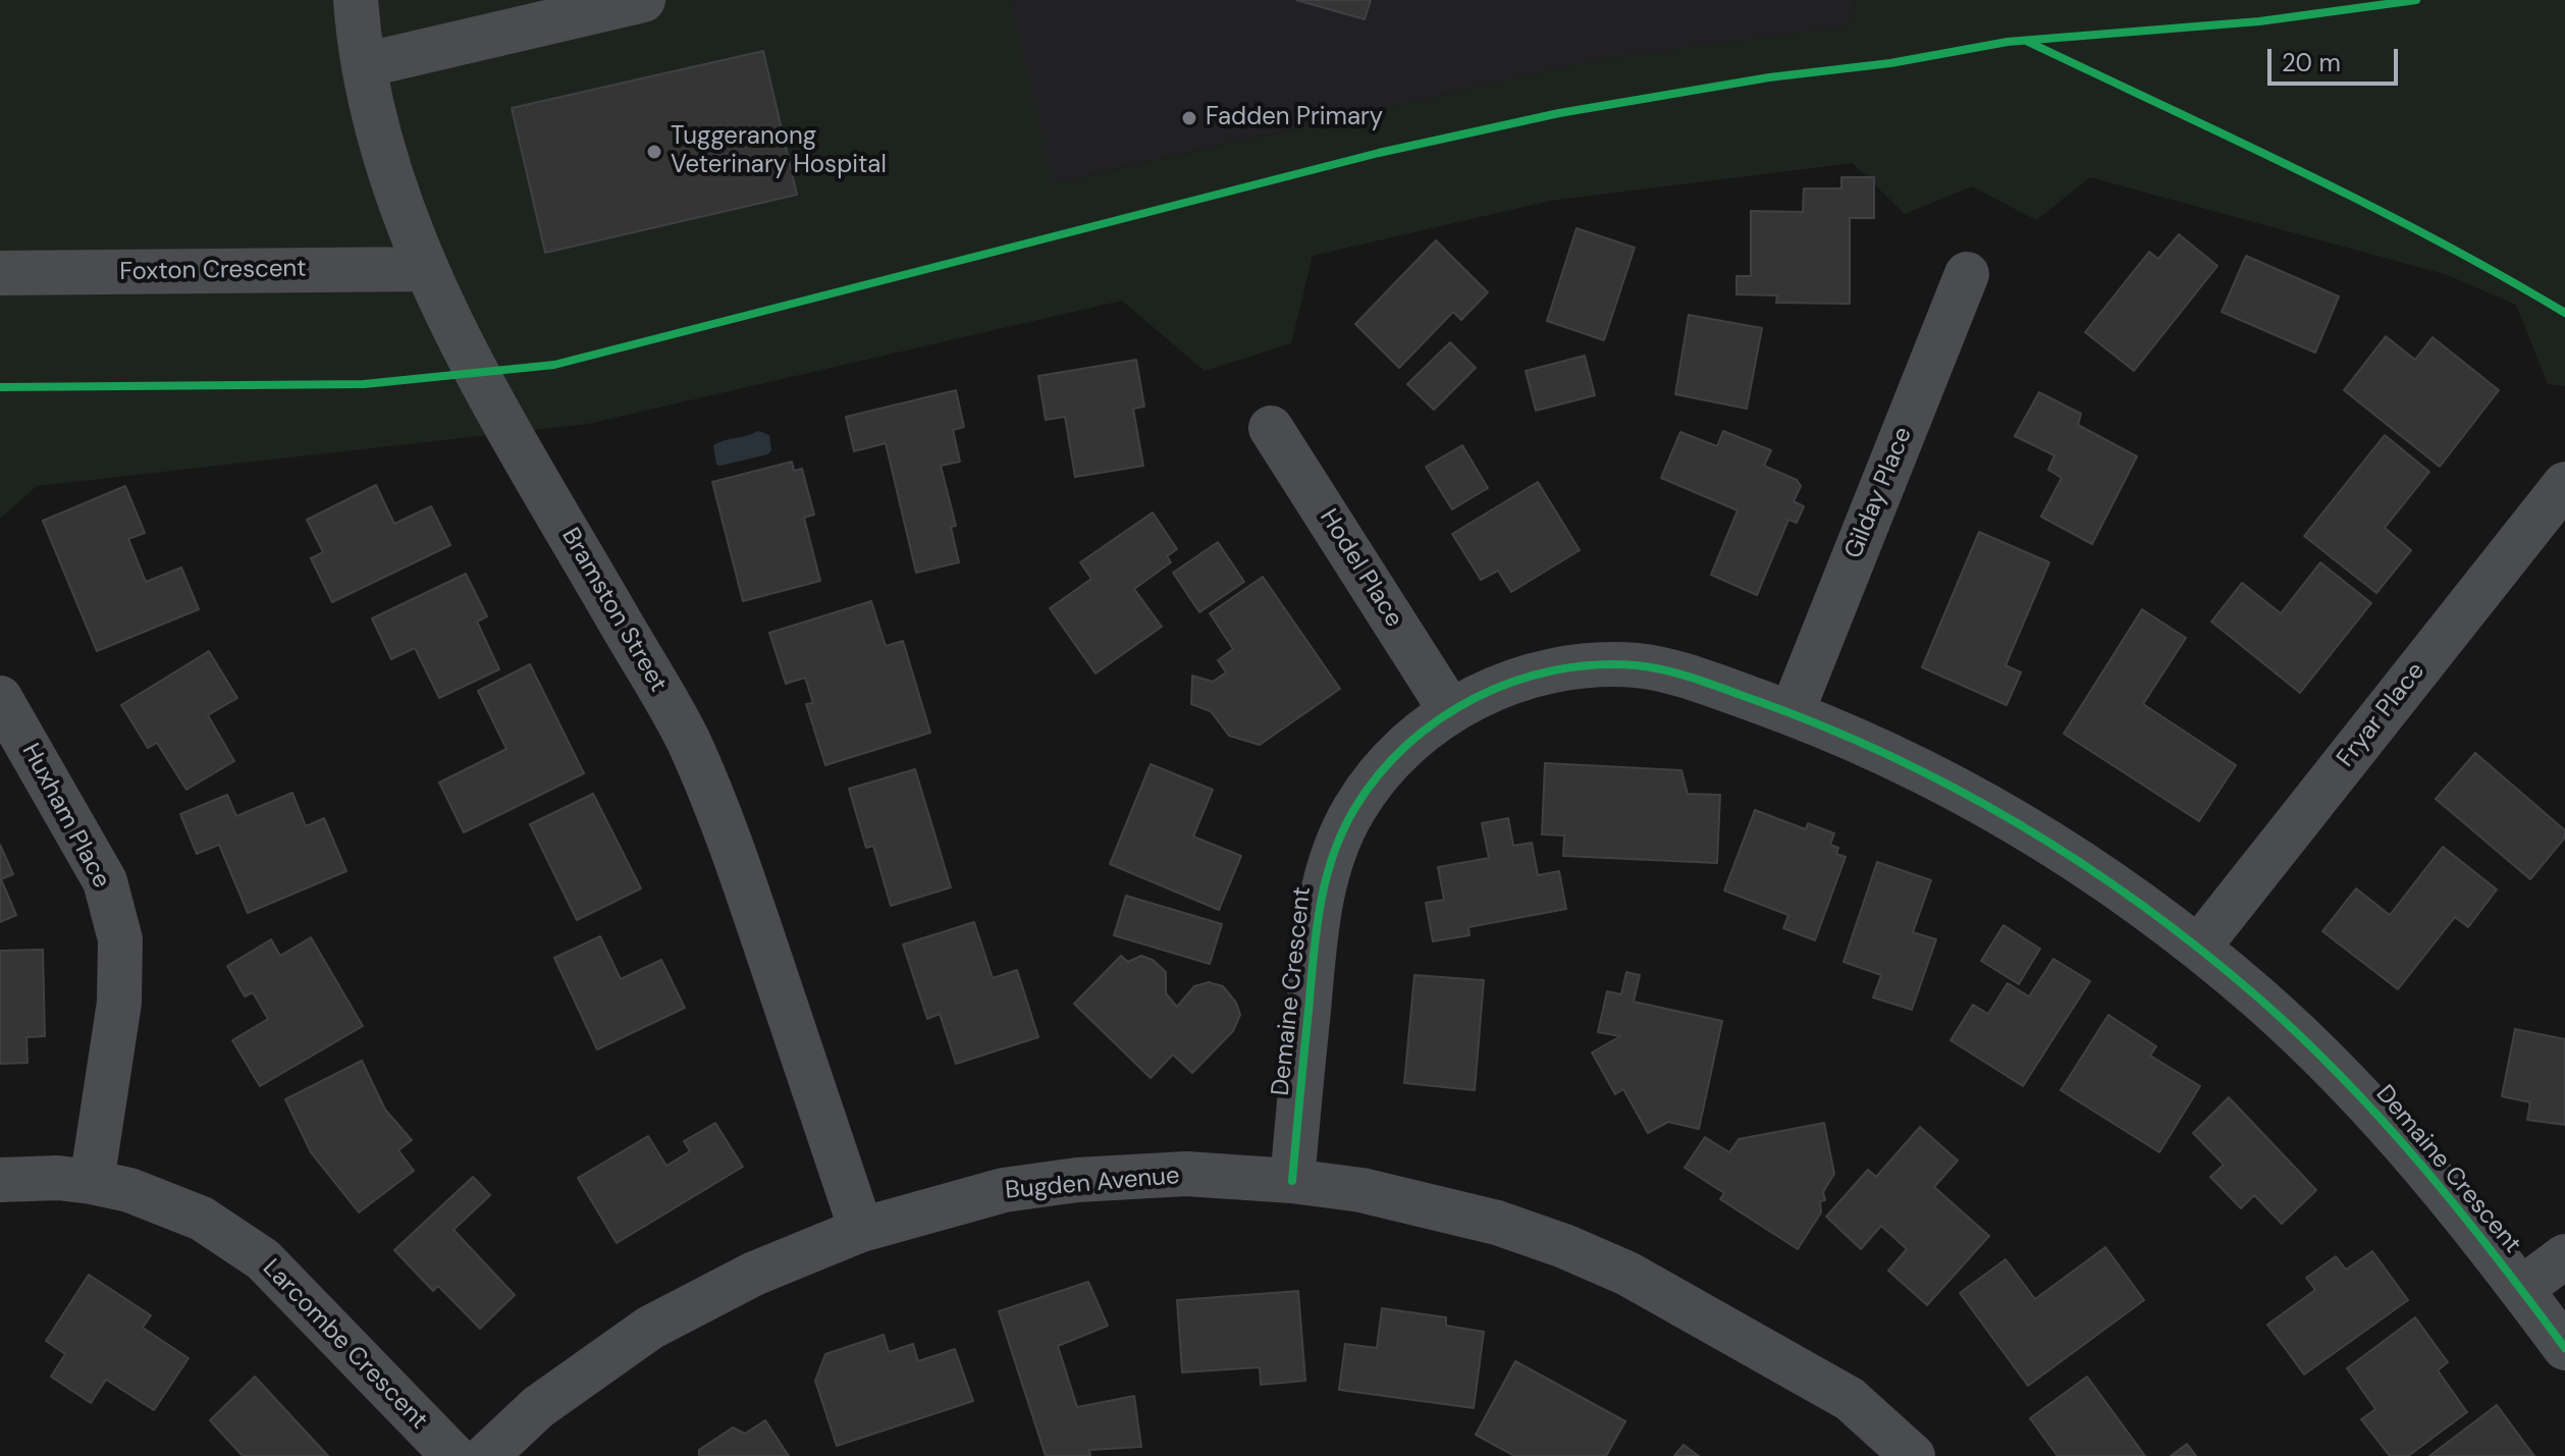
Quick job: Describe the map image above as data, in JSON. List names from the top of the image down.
{
  "streets": {
    "street": [
      "Foxton Crescent",
      "Gilday Place",
      "Hodel Place",
      "Bramston Street",
      "Fryar Place",
      "Huxham Place",
      "Demaine Crescent",
      "Bugden Avenue",
      "Larcombe Crescent"
    ]
  },
  "crossings": [
    ["Foxton Crescent", "Bramston Street"],
    ["Gilday Place", "Demaine Crescent"],
    ["Hodel Place", "Demaine Crescent"],
    ["Bramston Street", "Bugden Avenue"],
    ["Fryar Place", "Demaine Crescent"],
    ["Huxham Place", "Larcombe Crescent"],
    ["Demaine Crescent", "Bugden Avenue"]
  ],
  "places": ["Fadden Primary", "Tuggeranong Veterinary Hospital"],
  "scale_bar": "20 m"
}
